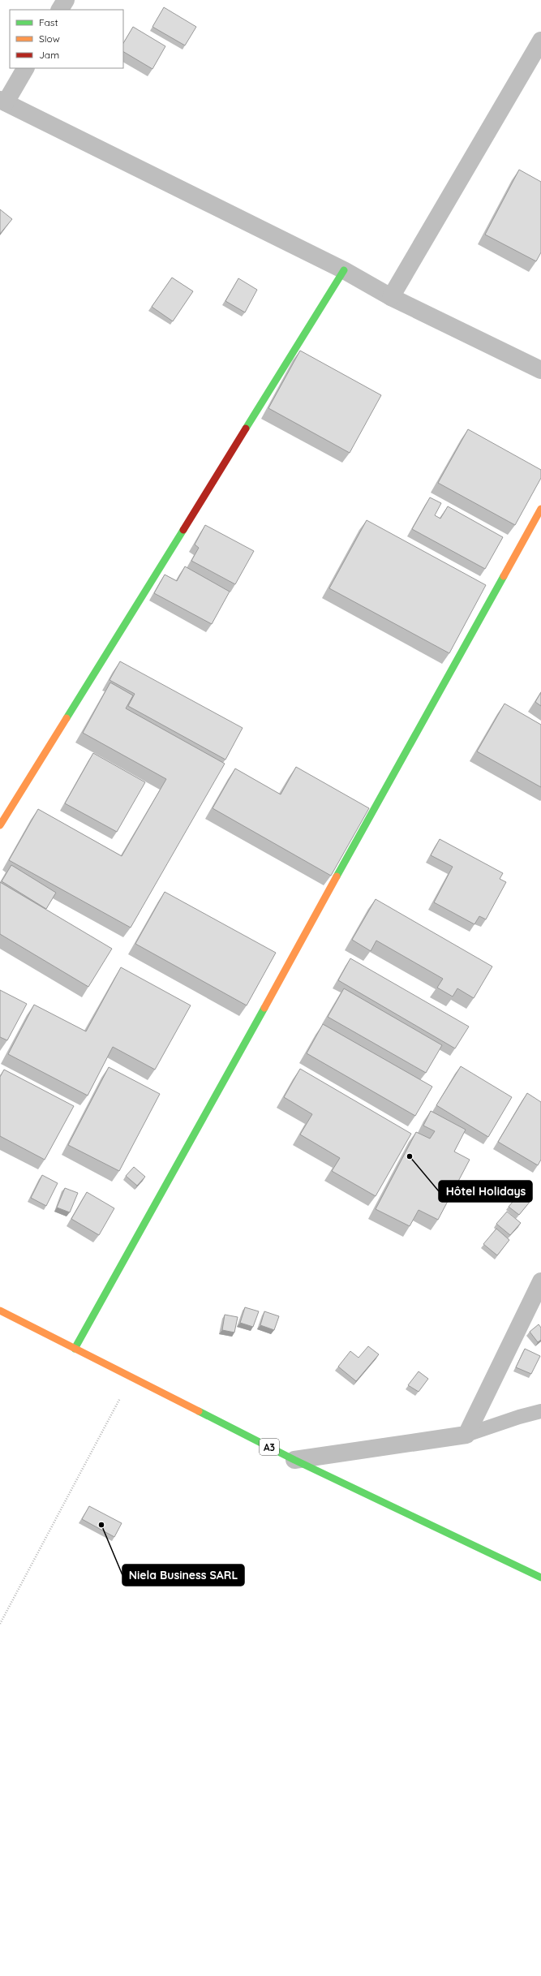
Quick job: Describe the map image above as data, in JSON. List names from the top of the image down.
{
  "streets": {
    "main road": ["A3"]
  },
  "places": ["Hôtel Holidays", "Niela Business SARL"],
  "legend": ["Fast", "Slow", "Jam"]
}
